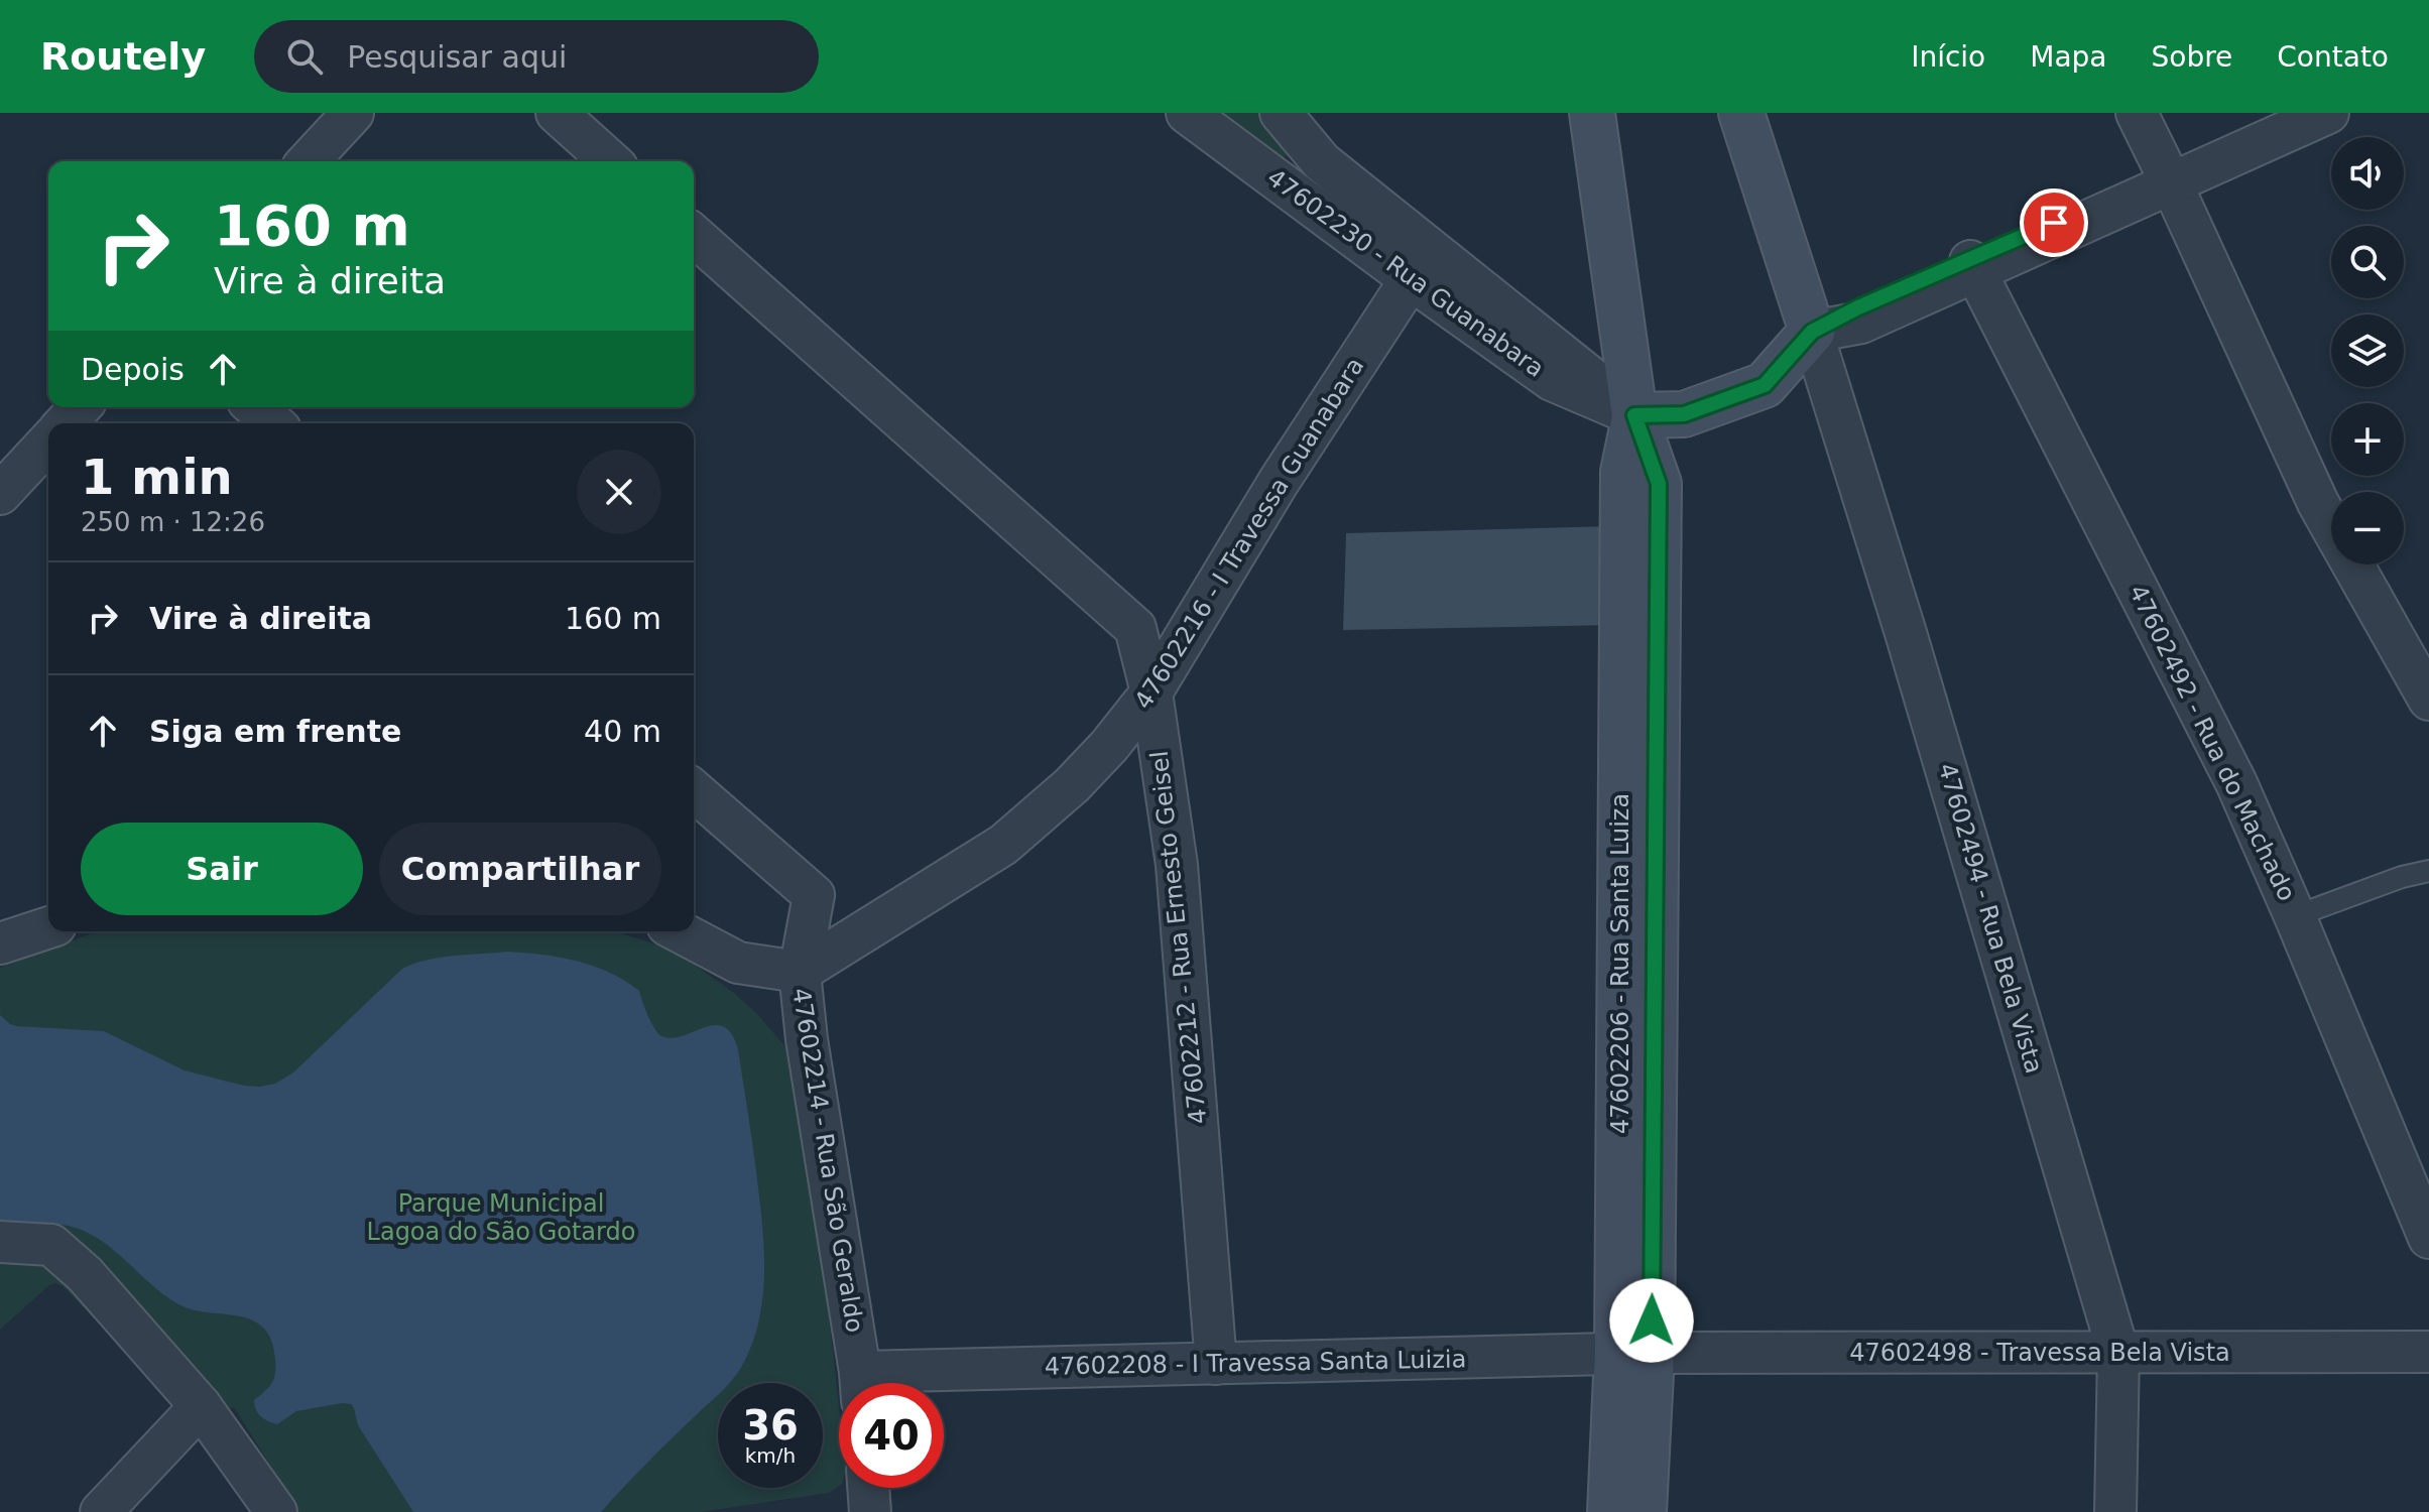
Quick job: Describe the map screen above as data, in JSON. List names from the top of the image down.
{
  "streets": {
    "street": [
      "47602230 - Rua Guanabara",
      "47602216 - I Travessa Guanabara",
      "47602492 - Rua do Machado",
      "47602494 - Rua Bela Vista",
      "47602212 - Rua Ernesto Geisel",
      "47602214 - Rua São Geraldo",
      "47602498 - Travessa Bela Vista",
      "47602208 - I Travessa Santa Luizia"
    ]
  },
  "crossings": [
    ["47602230 - Rua Guanabara", "47602216 - I Travessa Guanabara"],
    ["47602216 - I Travessa Guanabara", "47602212 - Rua Ernesto Geisel"],
    ["47602216 - I Travessa Guanabara", "47602214 - Rua São Geraldo"],
    ["47602494 - Rua Bela Vista", "47602498 - Travessa Bela Vista"],
    ["47602212 - Rua Ernesto Geisel", "47602208 - I Travessa Santa Luizia"],
    ["47602498 - Travessa Bela Vista", "47602208 - I Travessa Santa Luizia"]
  ],
  "parks": ["Parque Municipal Lagoa do São Gotardo"],
  "page": {
    "header": "Routely",
    "search": "Pesquisar aqui",
    "nav": [
      "Início",
      "Mapa",
      "Sobre",
      "Contato"
    ],
    "map_buttons": ["+", "−"],
    "turn": ["160 m", "Vire à direita"],
    "then": "Depois",
    "heading": ["1 min", "250 m · 12:26"],
    "list": [
      {
        "name": "Vire à direita",
        "value": "160 m"
      },
      {
        "name": "Siga em frente",
        "value": "40 m"
      }
    ],
    "buttons": ["Sair", "Compartilhar"],
    "speed": "36 km/h",
    "limit": "40"
  }
}
